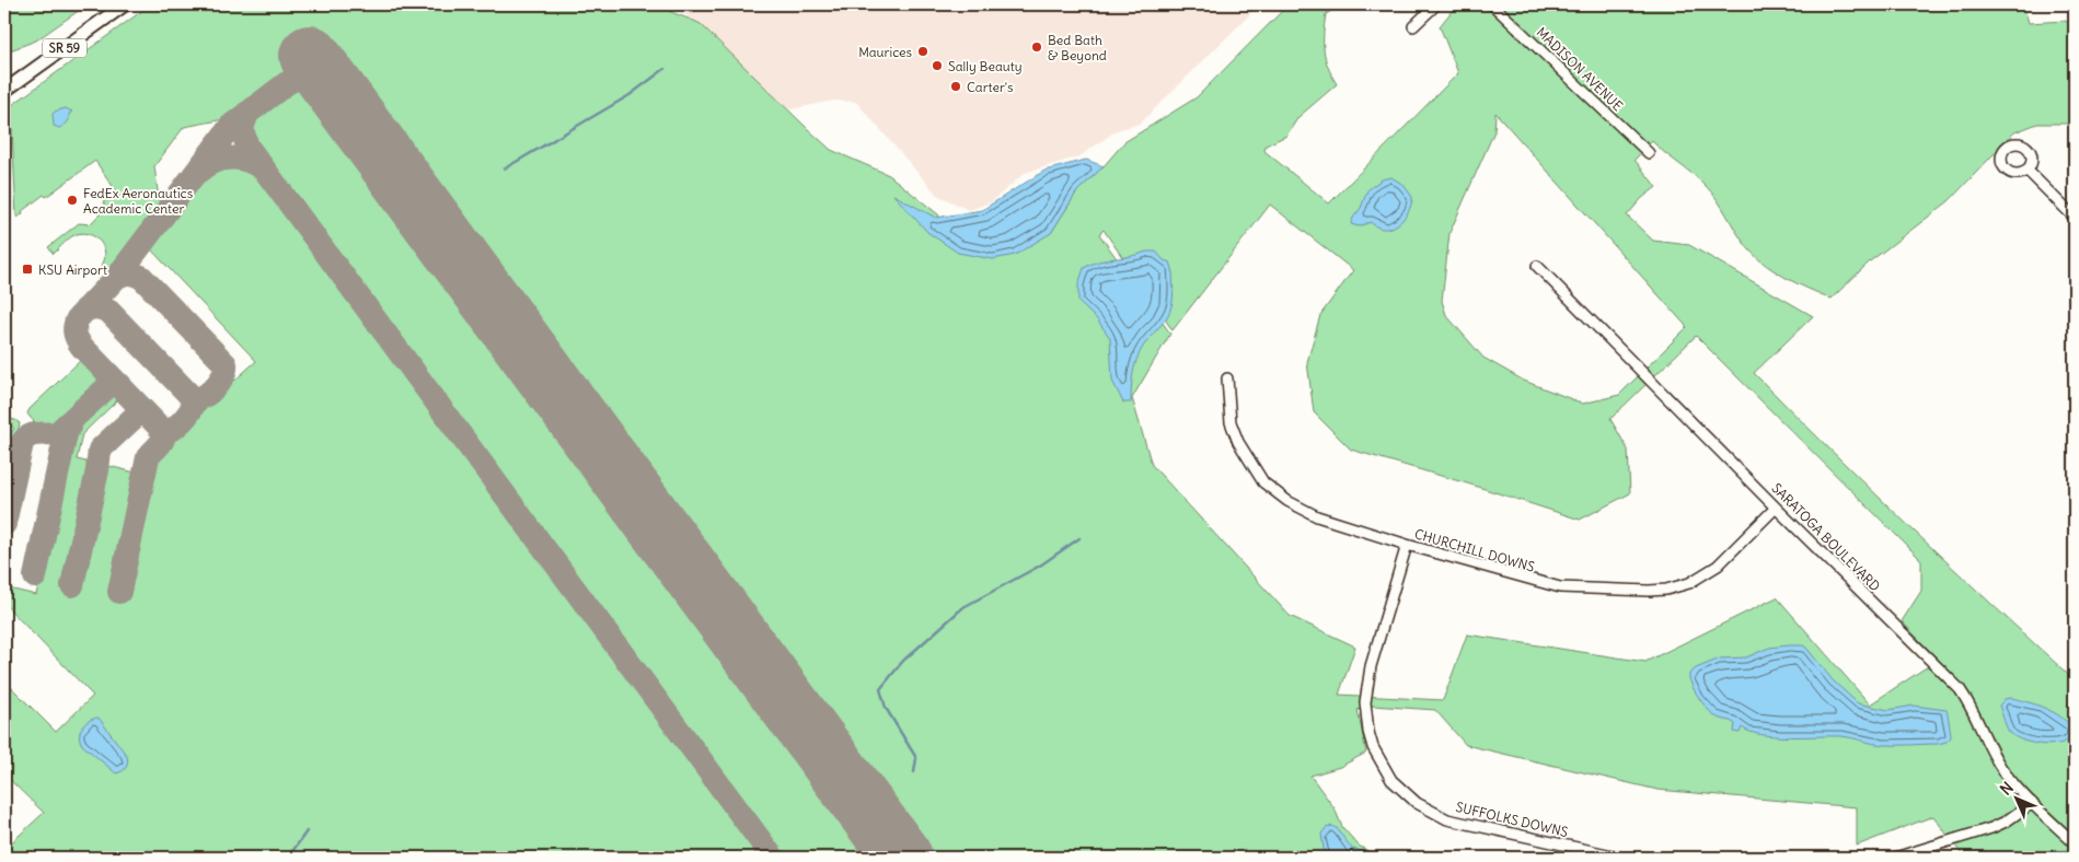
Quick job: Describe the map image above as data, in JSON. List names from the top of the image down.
{
  "streets": {
    "main road": ["SR 59"],
    "street": [
      "MADISON AVENUE",
      "SARATOGA BOULEVARD",
      "CHURCHILL DOWNS",
      "SUFFOLKS DOWNS"
    ]
  },
  "crossings": [
    ["SARATOGA BOULEVARD", "CHURCHILL DOWNS"],
    ["CHURCHILL DOWNS", "SUFFOLKS DOWNS"]
  ],
  "places": {
    "other": [
      "Bed Bath & Beyond",
      "Maurices",
      "Sally Beauty",
      "Carter's",
      "FedEx Aeronautics Academic Center"
    ],
    "transit": ["KSU Airport"]
  },
  "north": "top left"
}
